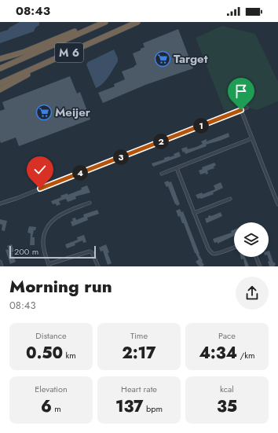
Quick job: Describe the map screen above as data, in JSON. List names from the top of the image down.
{
  "streets": {
    "highway": ["M 6"]
  },
  "places": {
    "supermarket": ["Target", "Meijer"]
  },
  "scale_bar": "200 m",
  "page": {
    "status": "08:43",
    "pins": [
      "1",
      "2",
      "3",
      "4"
    ],
    "scale": "200 m",
    "heading": ["Morning run", "08:43"],
    "stats": [
      ["Distance", "0.50 km"],
      ["Time", "2:17"],
      ["Pace", "4:34 /km"],
      ["Elevation", "6 m"],
      ["Heart rate", "137 bpm"],
      ["kcal", "35"]
    ]
  }
}
